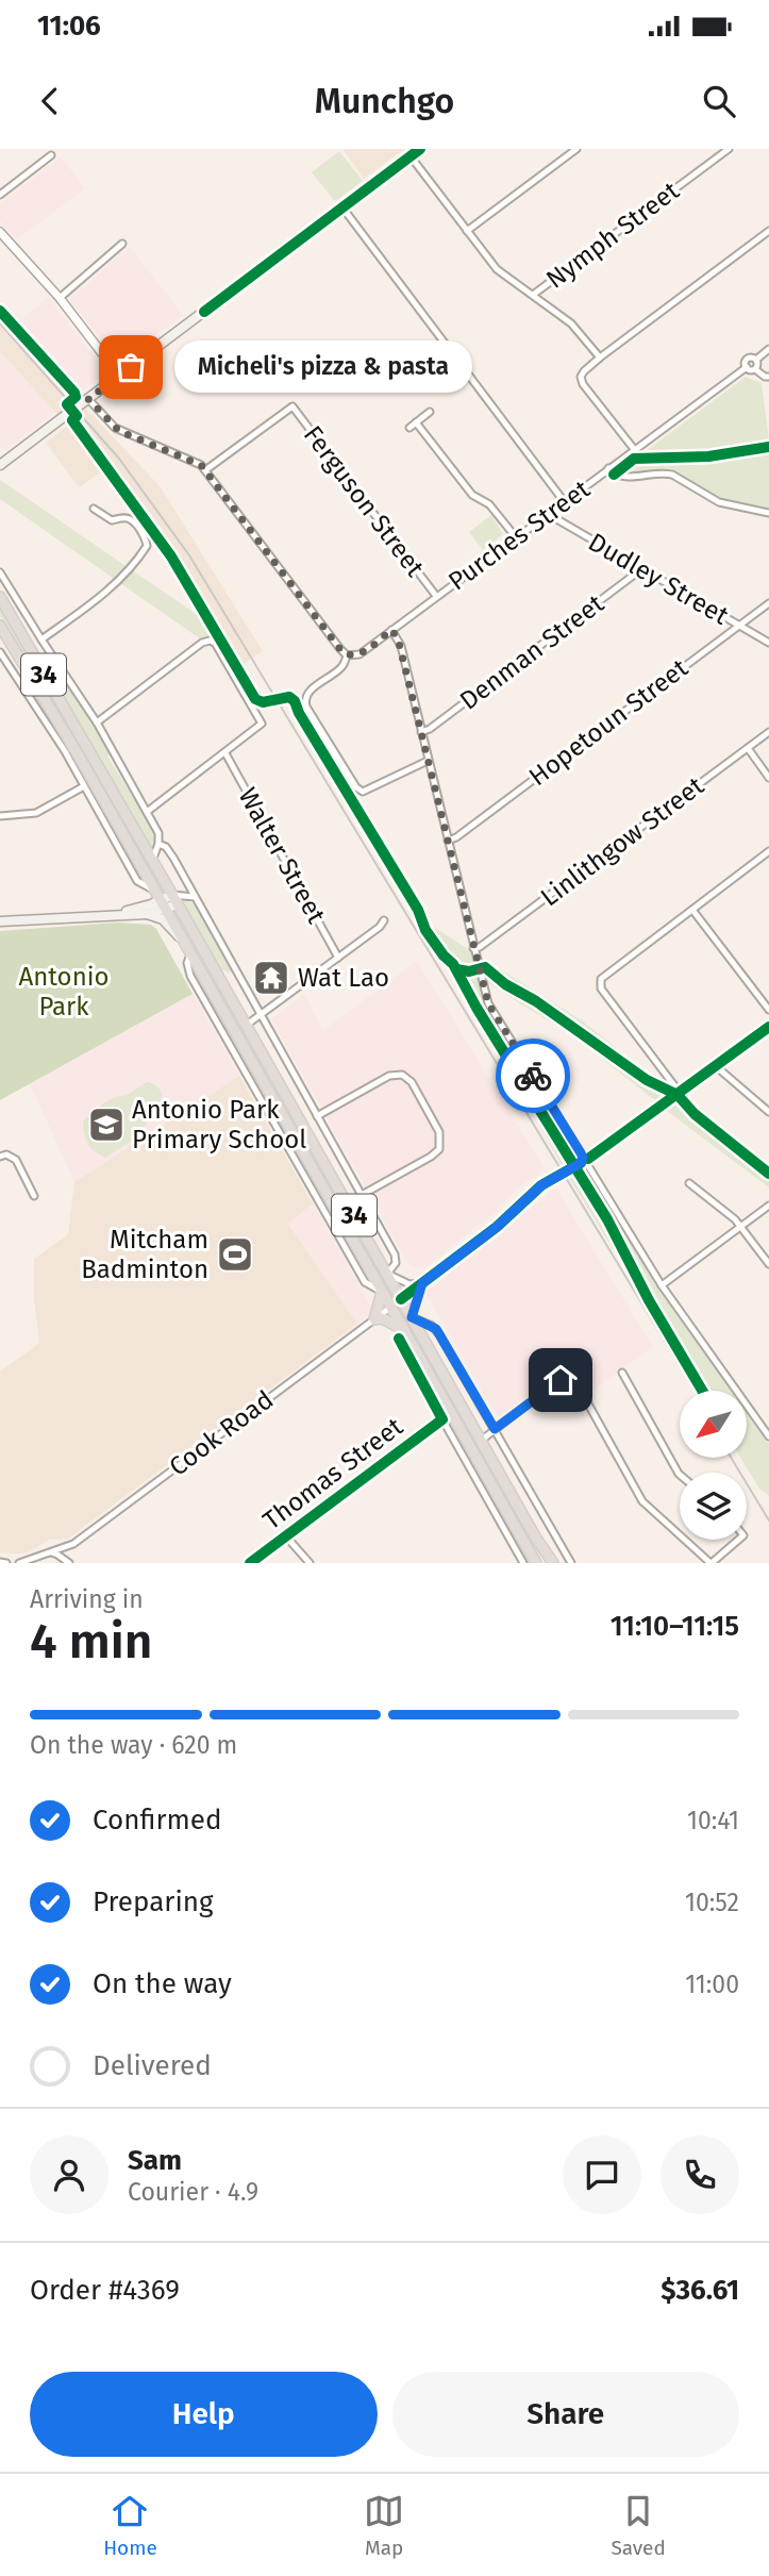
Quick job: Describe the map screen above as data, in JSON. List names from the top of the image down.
{
  "streets": {
    "highway": ["34"],
    "street": [
      "Nymph Street",
      "Ferguson Street",
      "Purches Street",
      "Dudley Street",
      "Denman Street",
      "Hopetoun Street",
      "Linlithgow Street",
      "Walter Street",
      "Cook Road",
      "Thomas Street"
    ]
  },
  "crossings": [
    ["Ferguson Street", "Purches Street"],
    ["Purches Street", "Dudley Street"],
    ["Dudley Street", "Denman Street"],
    ["Dudley Street", "Hopetoun Street"],
    ["34", "Cook Road"]
  ],
  "parks": ["Antonio Park"],
  "places": {
    "other": ["Micheli's pizza & pasta"],
    "temple": ["Wat Lao"],
    "school or university": ["Antonio Park Primary School"],
    "sports": ["Mitcham Badminton"]
  },
  "north": "bottom left",
  "page": {
    "status": "11:06",
    "header": "Munchgo",
    "bubble": "Micheli's pizza & pasta",
    "heading": ["4 min", "Arriving in", "11:10–11:15"],
    "panel": [
      "Sam",
      "Courier · 4.9",
      "Order #4369",
      "$36.61"
    ],
    "bar": "On the way · 620 m",
    "list": [
      ["Confirmed", "10:41"],
      ["Preparing", "10:52"],
      ["On the way", "11:00"],
      "Delivered"
    ],
    "buttons": ["Help", "Share"],
    "tabs": ["Home", "Map", "Saved"]
  }
}
